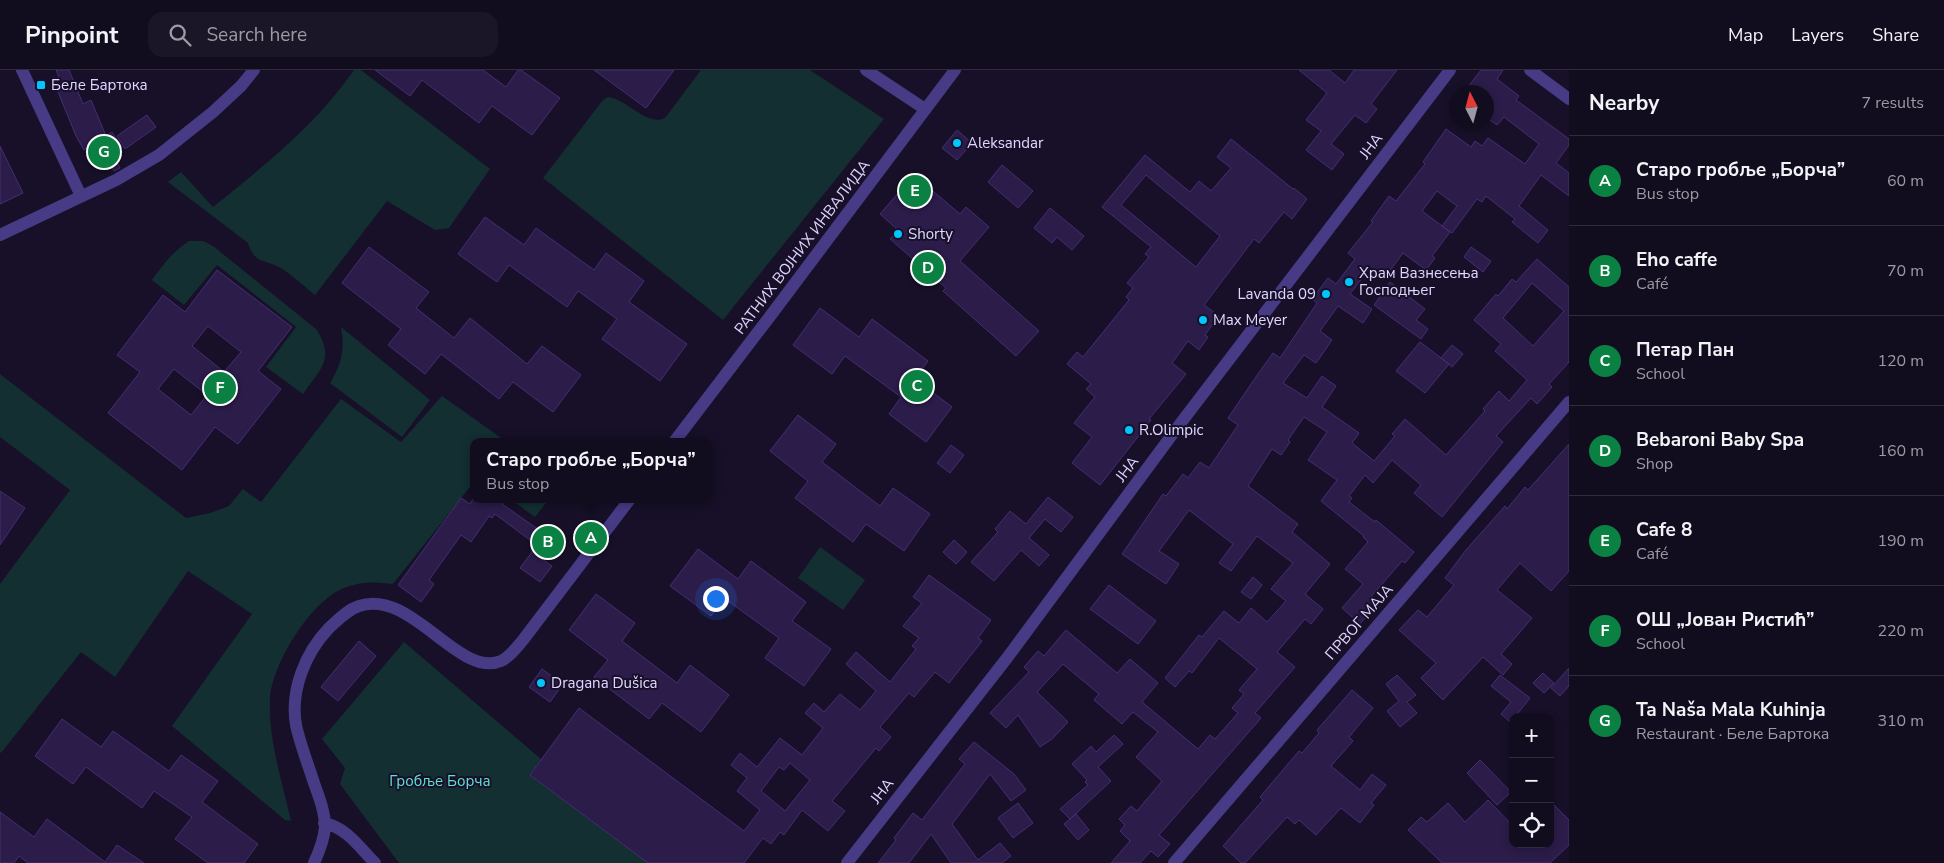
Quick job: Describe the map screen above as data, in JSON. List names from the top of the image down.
{
  "streets": {
    "street": ["ЈНА", "РАТНИХ ВОЈНИХ ИНВАЛИДА", "ПРВОГ МАЈА"]
  },
  "parks": ["Гробље Борча"],
  "places": {
    "transit": ["Беле Бартока"],
    "other": [
      "Aleksandar",
      "Shorty",
      "Храм Вазнесења Господњег",
      "Lavanda 09",
      "Max Meyer",
      "R.Olimpic",
      "Dragana Dušica"
    ]
  },
  "north": "top",
  "page": {
    "header": "Pinpoint",
    "search": "Search here",
    "nav": ["Map", "Layers", "Share"],
    "heading": ["Nearby", "7 results"],
    "pins": [
      "G",
      "E",
      "D",
      "C",
      "F",
      "A",
      "B"
    ],
    "list": [
      {
        "mark": "A",
        "name": "Старо гробље „Борча”",
        "note": "Bus stop",
        "value": "60 m"
      },
      {
        "mark": "B",
        "name": "Eho caffe",
        "note": "Café",
        "value": "70 m"
      },
      {
        "mark": "C",
        "name": "Петар Пан",
        "note": "School",
        "value": "120 m"
      },
      {
        "mark": "D",
        "name": "Bebaroni Baby Spa",
        "note": "Shop",
        "value": "160 m"
      },
      {
        "mark": "E",
        "name": "Cafe 8",
        "note": "Café",
        "value": "190 m"
      },
      {
        "mark": "F",
        "name": "ОШ „Јован Ристић”",
        "note": "School",
        "value": "220 m"
      },
      {
        "mark": "G",
        "name": "Ta Naša Mala Kuhinja",
        "note": "Restaurant · Беле Бартока",
        "value": "310 m"
      }
    ],
    "popup": ["Старо гробље „Борча”", "Bus stop"],
    "map_buttons": ["+", "−"]
  }
}
